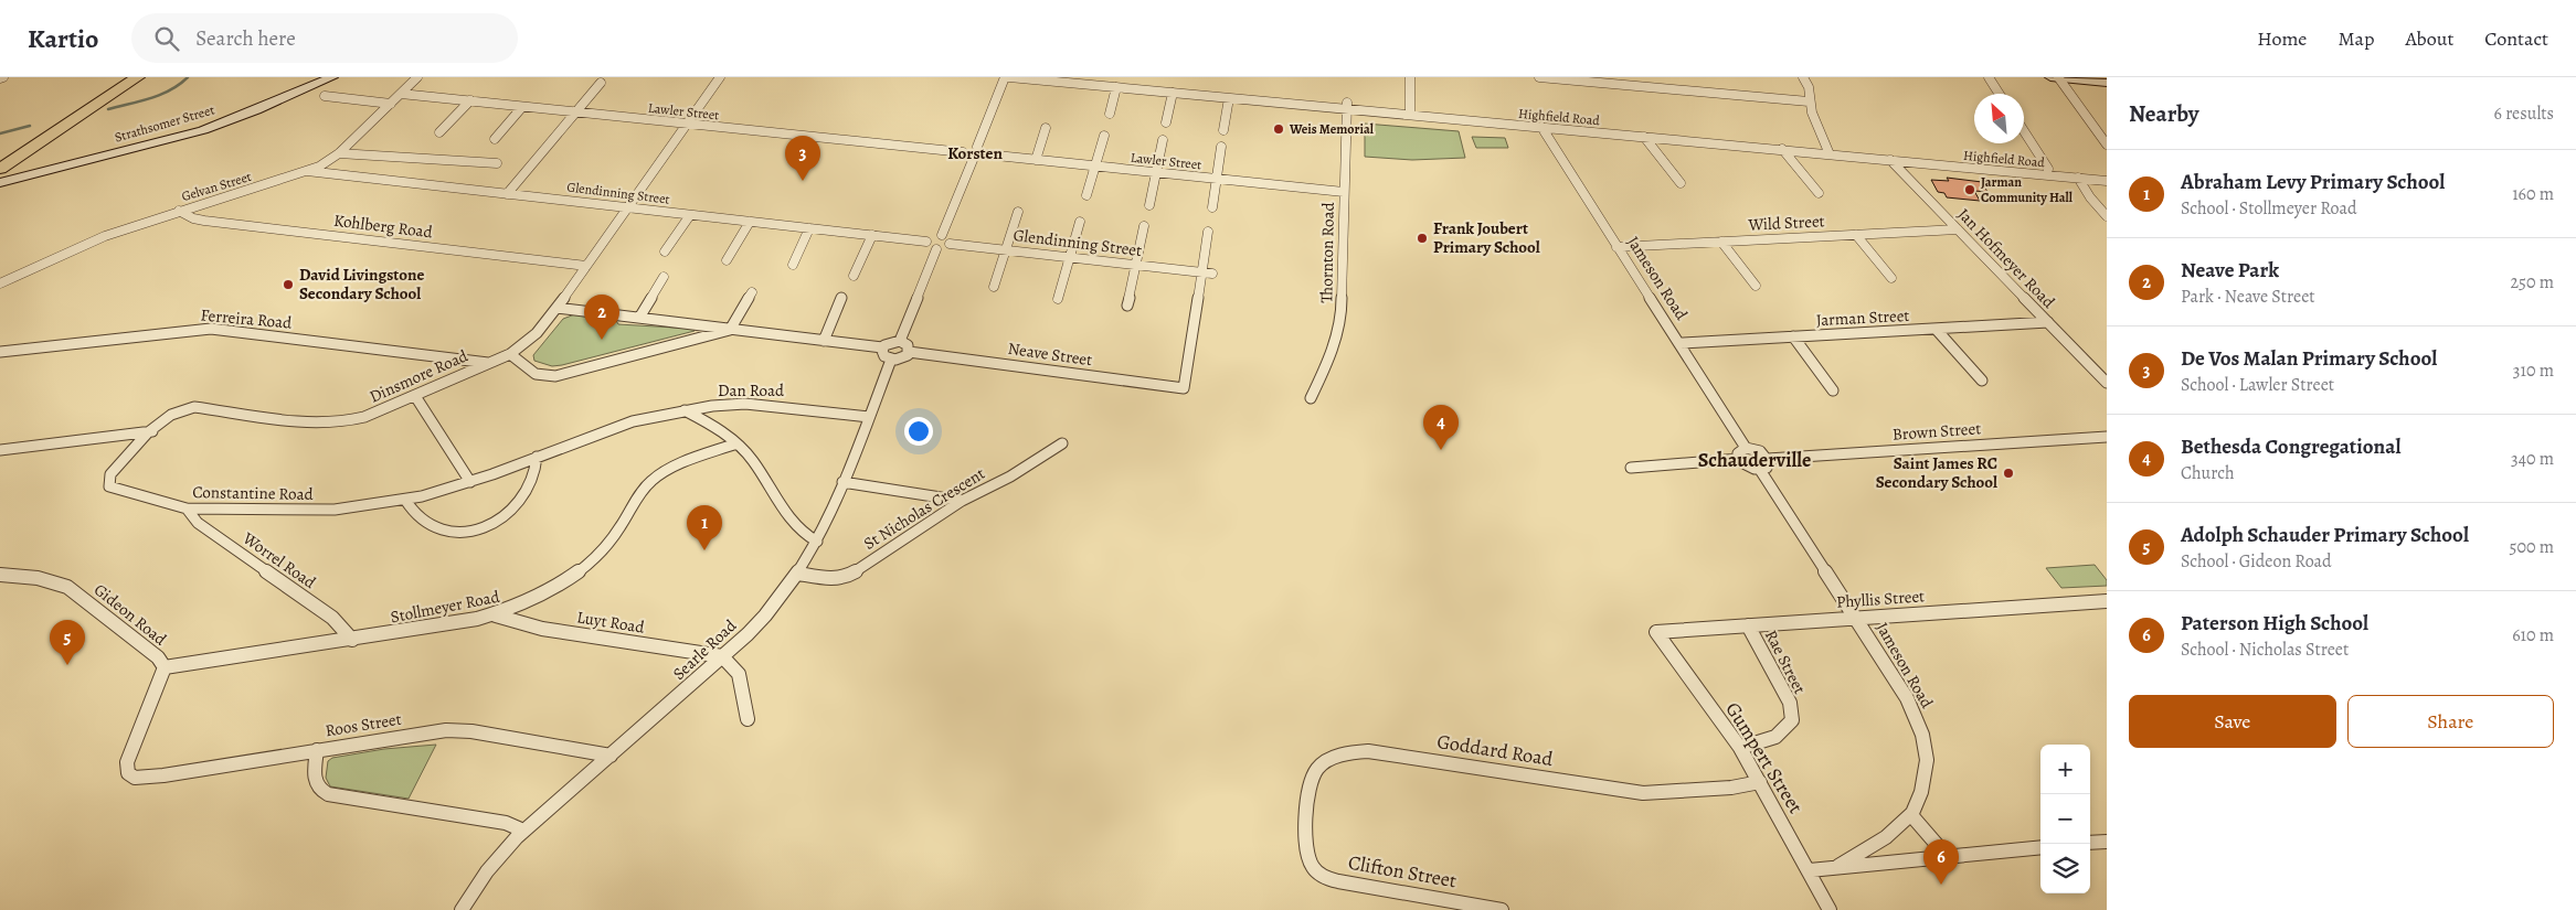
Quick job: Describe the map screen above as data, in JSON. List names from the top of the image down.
{
  "streets": {
    "street": [
      "Lawler Street",
      "Highfield Road",
      "Strathsomer Street",
      "Gelvan Street",
      "Glendinning Street",
      "Wild Street",
      "Kohlberg Road",
      "Thornton Road",
      "Jan Hofmeyer Road",
      "Jameson Road",
      "Jarman Street",
      "Ferreira Road",
      "Neave Street",
      "Dinsmore Road",
      "Dan Road",
      "Brown Street",
      "Constantine Road",
      "St Nicholas Crescent",
      "Worrel Road",
      "Phyllis Street",
      "Stollmeyer Road",
      "Gideon Road",
      "Luyt Road",
      "Searle Road",
      "Rae Street",
      "Roos Street",
      "Goddard Road",
      "Gumpert Street",
      "Clifton Street"
    ]
  },
  "crossings": [
    ["Lawler Street", "Gelvan Street"],
    ["Lawler Street", "Thornton Road"],
    ["Lawler Street", "Dinsmore Road"],
    ["Highfield Road", "Thornton Road"],
    ["Highfield Road", "Jan Hofmeyer Road"],
    ["Highfield Road", "Jameson Road"],
    ["Gelvan Street", "Glendinning Street"],
    ["Gelvan Street", "Kohlberg Road"],
    ["Glendinning Street", "Neave Street"],
    ["Glendinning Street", "Dinsmore Road"],
    ["Wild Street", "Jan Hofmeyer Road"],
    ["Wild Street", "Jameson Road"],
    ["Kohlberg Road", "Dinsmore Road"],
    ["Jan Hofmeyer Road", "Jarman Street"],
    ["Jameson Road", "Jarman Street"],
    ["Jameson Road", "Phyllis Street"],
    ["Ferreira Road", "Dinsmore Road"],
    ["Neave Street", "Searle Road"],
    ["Dinsmore Road", "Constantine Road"],
    ["Dan Road", "Constantine Road"],
    ["Dan Road", "Searle Road"],
    ["Constantine Road", "Worrel Road"],
    ["St Nicholas Crescent", "Searle Road"],
    ["Worrel Road", "Stollmeyer Road"],
    ["Phyllis Street", "Rae Street"],
    ["Phyllis Street", "Gumpert Street"],
    ["Stollmeyer Road", "Gideon Road"],
    ["Stollmeyer Road", "Luyt Road"],
    ["Gideon Road", "Roos Street"],
    ["Luyt Road", "Searle Road"],
    ["Searle Road", "Roos Street"],
    ["Rae Street", "Gumpert Street"],
    ["Goddard Road", "Gumpert Street"],
    ["Goddard Road", "Clifton Street"]
  ],
  "districts": ["Korsten", "Schauderville"],
  "places": [
    "Weis Memorial",
    "Jarman Community Hall",
    "Frank Joubert Primary School",
    "David Livingstone Secondary School",
    "Saint James RC Secondary School"
  ],
  "north": "top left",
  "page": {
    "header": "Kartio",
    "search": "Search here",
    "nav": [
      "Home",
      "Map",
      "About",
      "Contact"
    ],
    "heading": ["Nearby", "6 results"],
    "pins": [
      "3",
      "2",
      "4",
      "1",
      "5",
      "6"
    ],
    "list": [
      {
        "mark": "1",
        "name": "Abraham Levy Primary School",
        "note": "School · Stollmeyer Road",
        "value": "160 m"
      },
      {
        "mark": "2",
        "name": "Neave Park",
        "note": "Park · Neave Street",
        "value": "250 m"
      },
      {
        "mark": "3",
        "name": "De Vos Malan Primary School",
        "note": "School · Lawler Street",
        "value": "310 m"
      },
      {
        "mark": "4",
        "name": "Bethesda Congregational",
        "note": "Church",
        "value": "340 m"
      },
      {
        "mark": "5",
        "name": "Adolph Schauder Primary School",
        "note": "School · Gideon Road",
        "value": "500 m"
      },
      {
        "mark": "6",
        "name": "Paterson High School",
        "note": "School · Nicholas Street",
        "value": "610 m"
      }
    ],
    "buttons": ["Save", "Share"],
    "map_buttons": ["+", "−"]
  }
}
